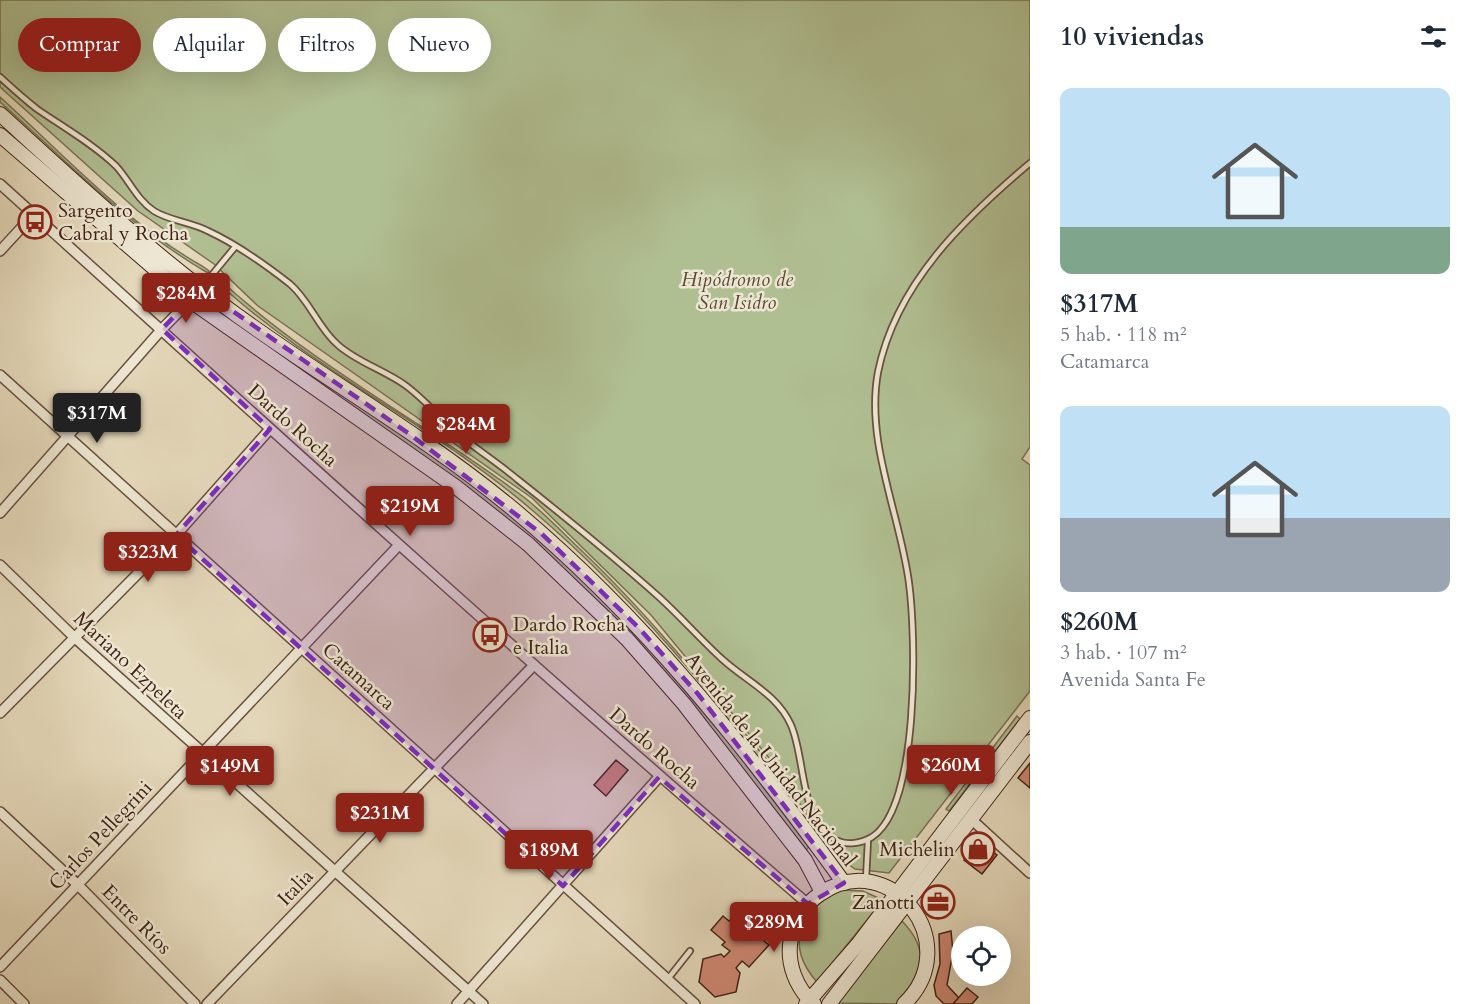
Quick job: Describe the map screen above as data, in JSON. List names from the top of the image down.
{
  "streets": {
    "main road": ["Avenida de la Unidad Nacional"],
    "street": [
      "Dardo Rocha",
      "Mariano Ezpeleta",
      "Catamarca",
      "Carlos Pellegrini",
      "Italia",
      "Entre Ríos"
    ]
  },
  "crossings": [
    ["Dardo Rocha", "Carlos Pellegrini"],
    ["Dardo Rocha", "Italia"],
    ["Mariano Ezpeleta", "Carlos Pellegrini"],
    ["Mariano Ezpeleta", "Italia"],
    ["Catamarca", "Carlos Pellegrini"],
    ["Catamarca", "Italia"],
    ["Carlos Pellegrini", "Entre Ríos"]
  ],
  "parks": ["Hipódromo de San Isidro"],
  "places": {
    "bus stop": ["Sargento Cabral y Rocha", "Dardo Rocha e Italia"],
    "shop": ["Michelin"],
    "office": ["Zanotti"]
  },
  "page": {
    "heading": "10 viviendas",
    "chip": [
      "Comprar",
      "Alquilar",
      "Filtros",
      "Nuevo"
    ],
    "list": [
      {
        "name": "$317M",
        "note": "5 hab. · 118 m² · Catamarca"
      },
      {
        "name": "$260M",
        "note": "3 hab. · 107 m² · Avenida Santa Fe"
      }
    ],
    "price": [
      "$284M",
      "$317M",
      "$284M",
      "$219M",
      "$323M",
      "$260M",
      "$149M",
      "$231M",
      "$189M",
      "$289M"
    ]
  }
}
